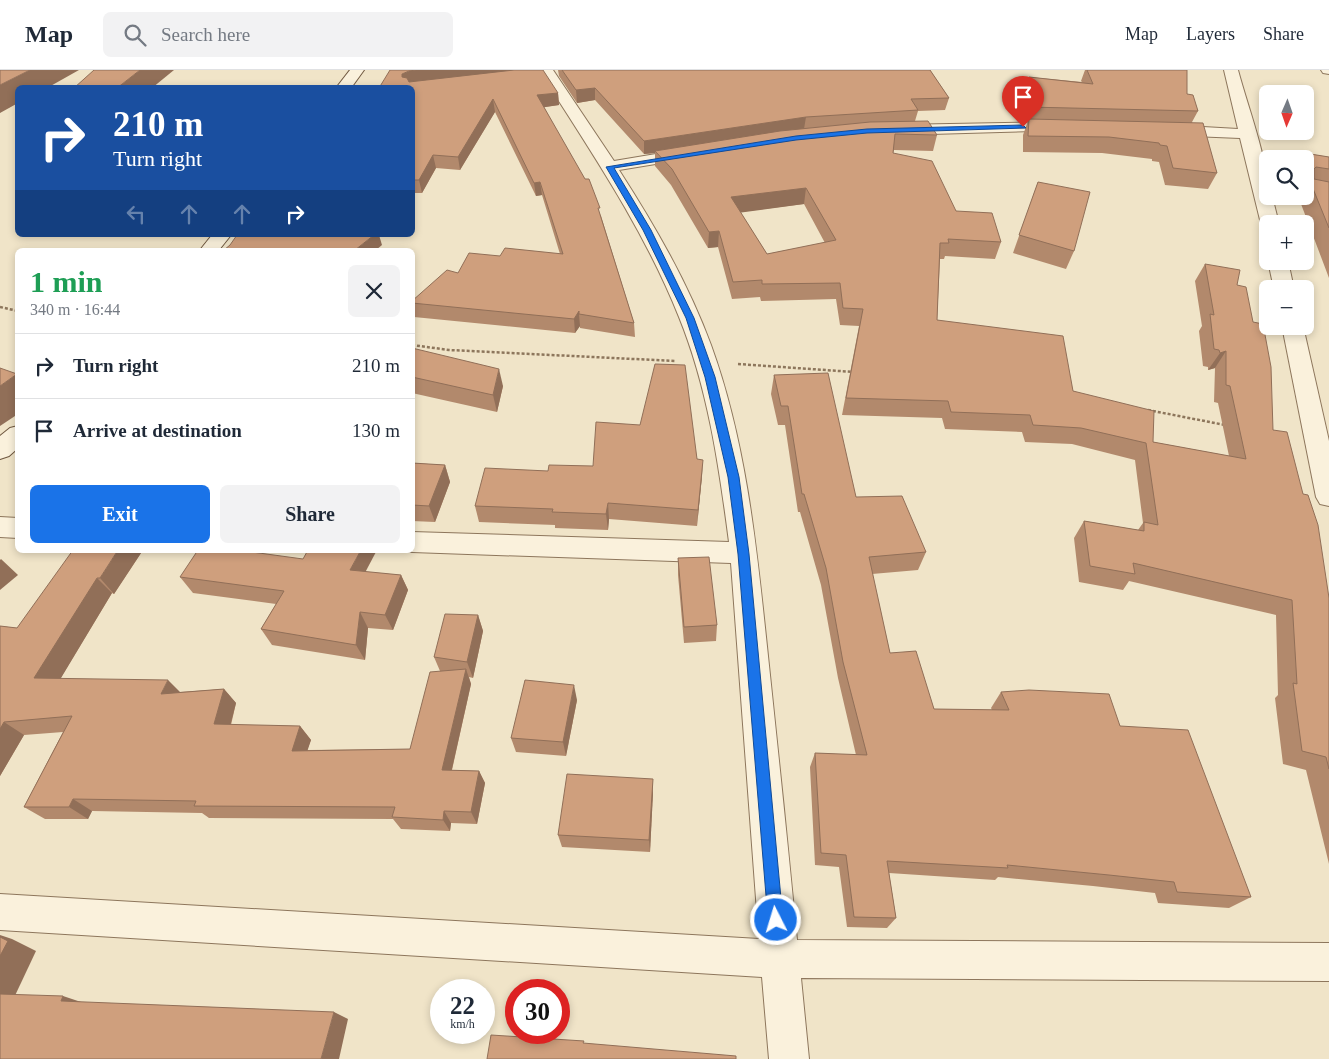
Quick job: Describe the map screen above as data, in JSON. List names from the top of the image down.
{
  "north": "bottom",
  "page": {
    "header": "Map",
    "search": "Search here",
    "nav": ["Map", "Layers", "Share"],
    "map_buttons": ["+", "−"],
    "turn": ["210 m", "Turn right"],
    "heading": ["1 min", "340 m · 16:44"],
    "list": [
      {
        "name": "Turn right",
        "value": "210 m"
      },
      {
        "name": "Arrive at destination",
        "value": "130 m"
      }
    ],
    "buttons": ["Exit", "Share"],
    "speed": "22 km/h",
    "limit": "30"
  }
}
